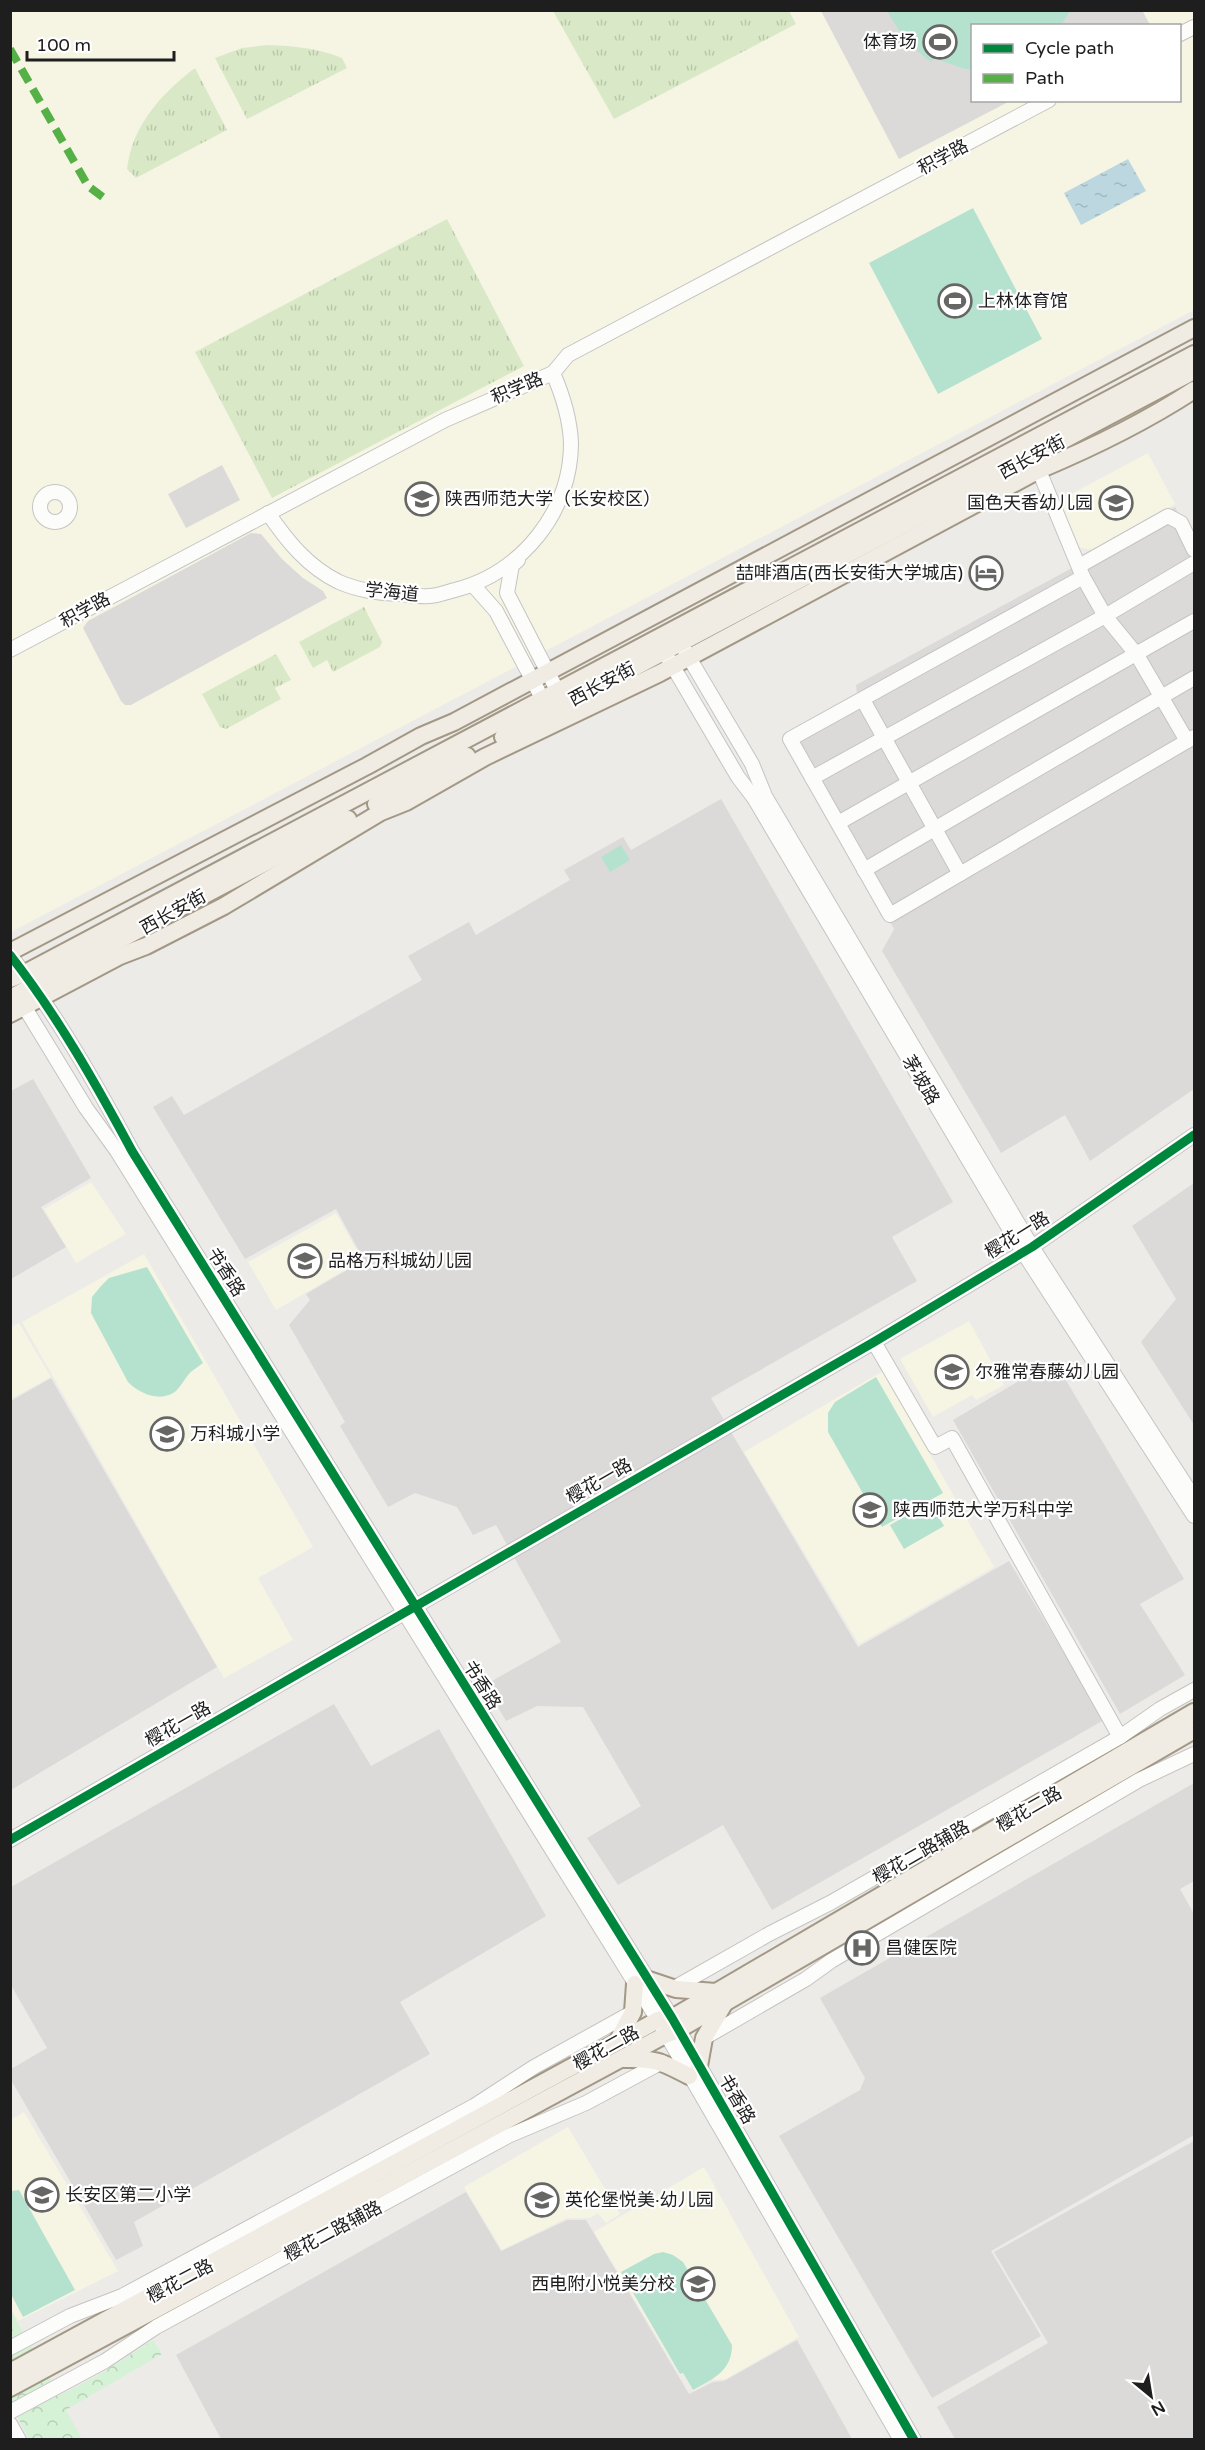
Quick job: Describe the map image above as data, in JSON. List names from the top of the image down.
{
  "streets": {
    "main road": ["西长安街", "樱花二路"],
    "street": [
      "积学路",
      "学海道",
      "茅坡路",
      "樱花一路",
      "书香路",
      "樱花二路辅路"
    ]
  },
  "crossings": [
    ["积学路", "学海道"],
    ["西长安街", "茅坡路"],
    ["西长安街", "书香路"],
    ["茅坡路", "樱花一路"],
    ["樱花一路", "书香路"],
    ["书香路", "樱花二路"]
  ],
  "places": {
    "sports": ["体育场", "上林体育馆"],
    "school or university": [
      "陕西师范大学（长安校区）",
      "国色天香幼儿园",
      "品格万科城幼儿园",
      "尔雅常春藤幼儿园",
      "万科城小学",
      "陕西师范大学万科中学",
      "长安区第二小学",
      "英伦堡悦美·幼儿园",
      "西电附小悦美分校"
    ],
    "hotel": ["喆啡酒店(西长安街大学城店)"],
    "hospital": ["昌健医院"]
  },
  "legend": ["Cycle path", "Path"],
  "scale_bar": "100 m",
  "north": "bottom right"
}
